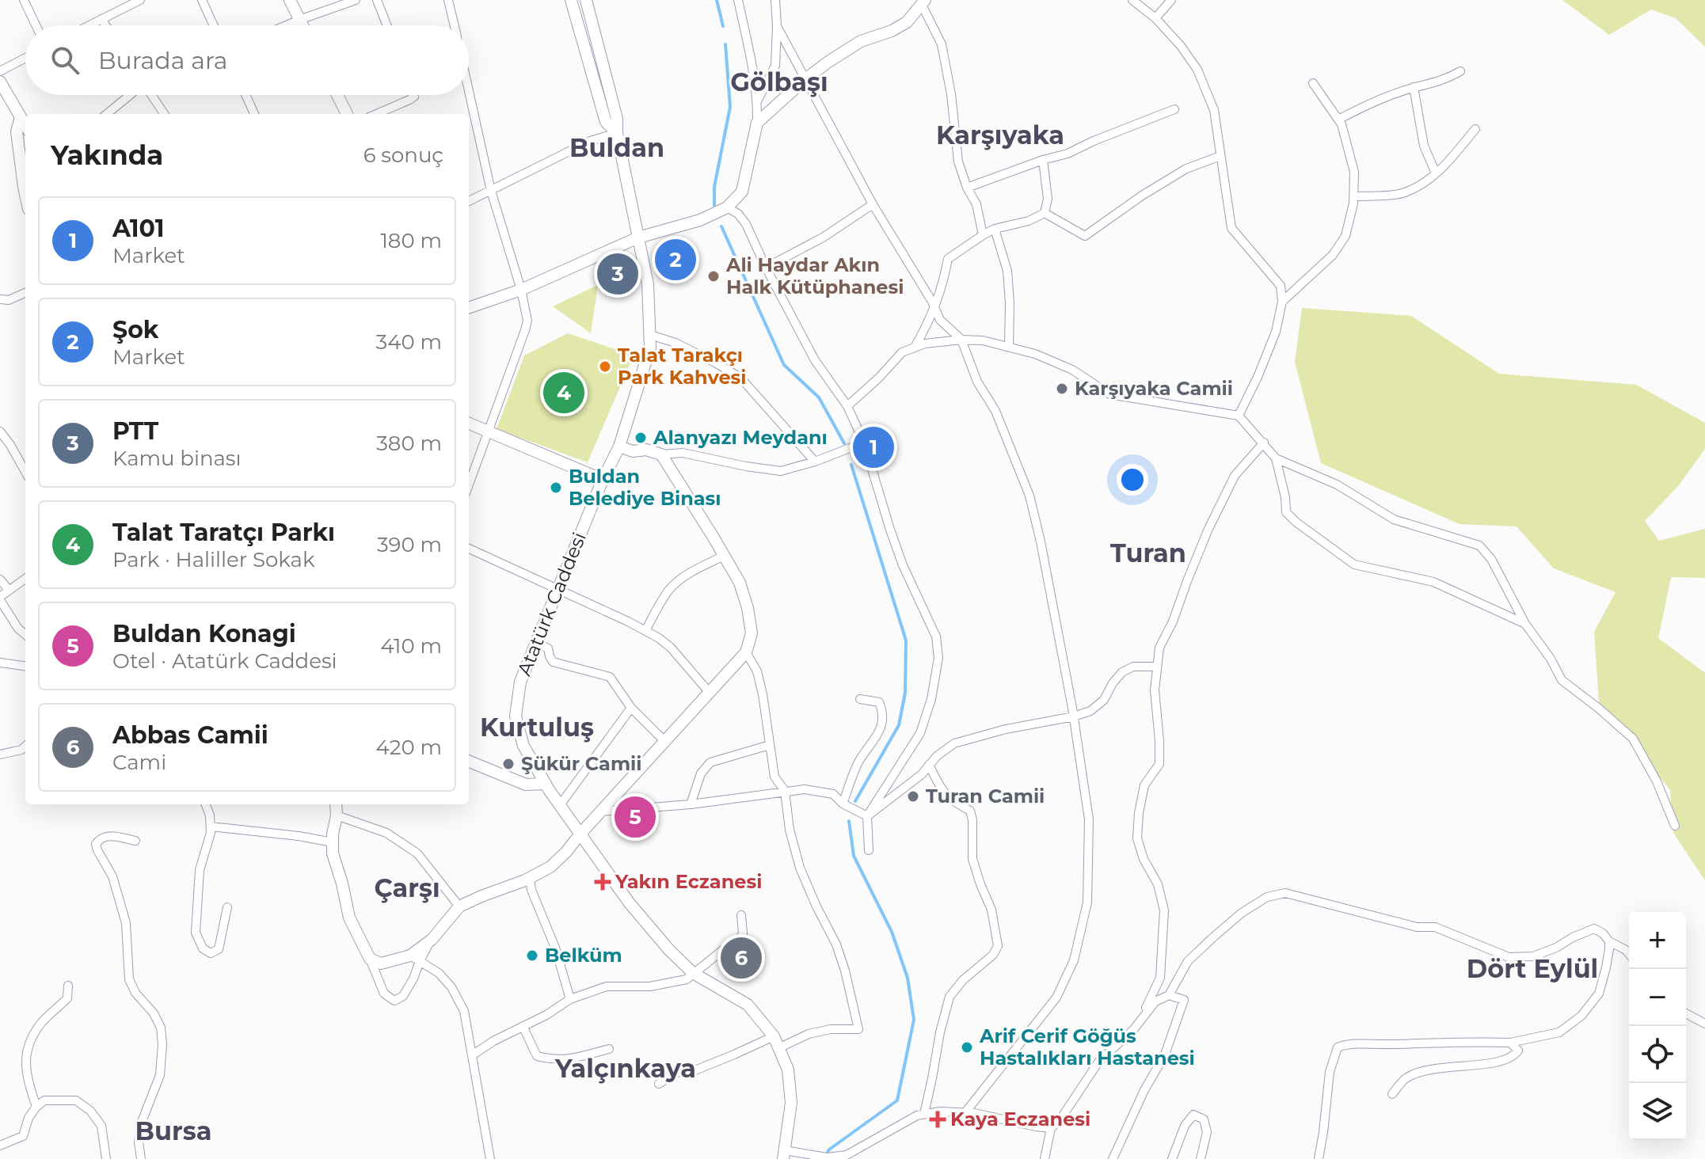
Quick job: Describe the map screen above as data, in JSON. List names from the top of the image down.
{
  "streets": {
    "street": ["Atatürk Caddesi"]
  },
  "districts": [
    "Gölbaşı",
    "Karşıyaka",
    "Buldan",
    "Turan",
    "Kurtuluş",
    "Çarşı",
    "Dört Eylül",
    "Yalçınkaya",
    "Bursa"
  ],
  "places": {
    "other": [
      "Ali Haydar Akın Halk Kütüphanesi",
      "Talat Tarakçı Park Kahvesi",
      "Karşıyaka Camii",
      "Alanyazı Meydanı",
      "Buldan Belediye Binası",
      "Şükür Camii",
      "Turan Camii",
      "Belküm",
      "Arif Cerif Göğüs Hastalıkları Hastanesi"
    ],
    "health": ["Yakın Eczanesi", "Kaya Eczanesi"]
  },
  "page": {
    "search": "Burada ara",
    "heading": ["Yakında", "6 sonuç"],
    "list": [
      {
        "mark": "1",
        "name": "A101",
        "note": "Market",
        "value": "180 m"
      },
      {
        "mark": "2",
        "name": "Şok",
        "note": "Market",
        "value": "340 m"
      },
      {
        "mark": "3",
        "name": "PTT",
        "note": "Kamu binası",
        "value": "380 m"
      },
      {
        "mark": "4",
        "name": "Talat Taratçı Parkı",
        "note": "Park · Haliller Sokak",
        "value": "390 m"
      },
      {
        "mark": "5",
        "name": "Buldan Konagi",
        "note": "Otel · Atatürk Caddesi",
        "value": "410 m"
      },
      {
        "mark": "6",
        "name": "Abbas Camii",
        "note": "Cami",
        "value": "420 m"
      }
    ],
    "pins": [
      "2",
      "3",
      "4",
      "1",
      "5",
      "6"
    ],
    "map_buttons": ["+", "−"]
  }
}
